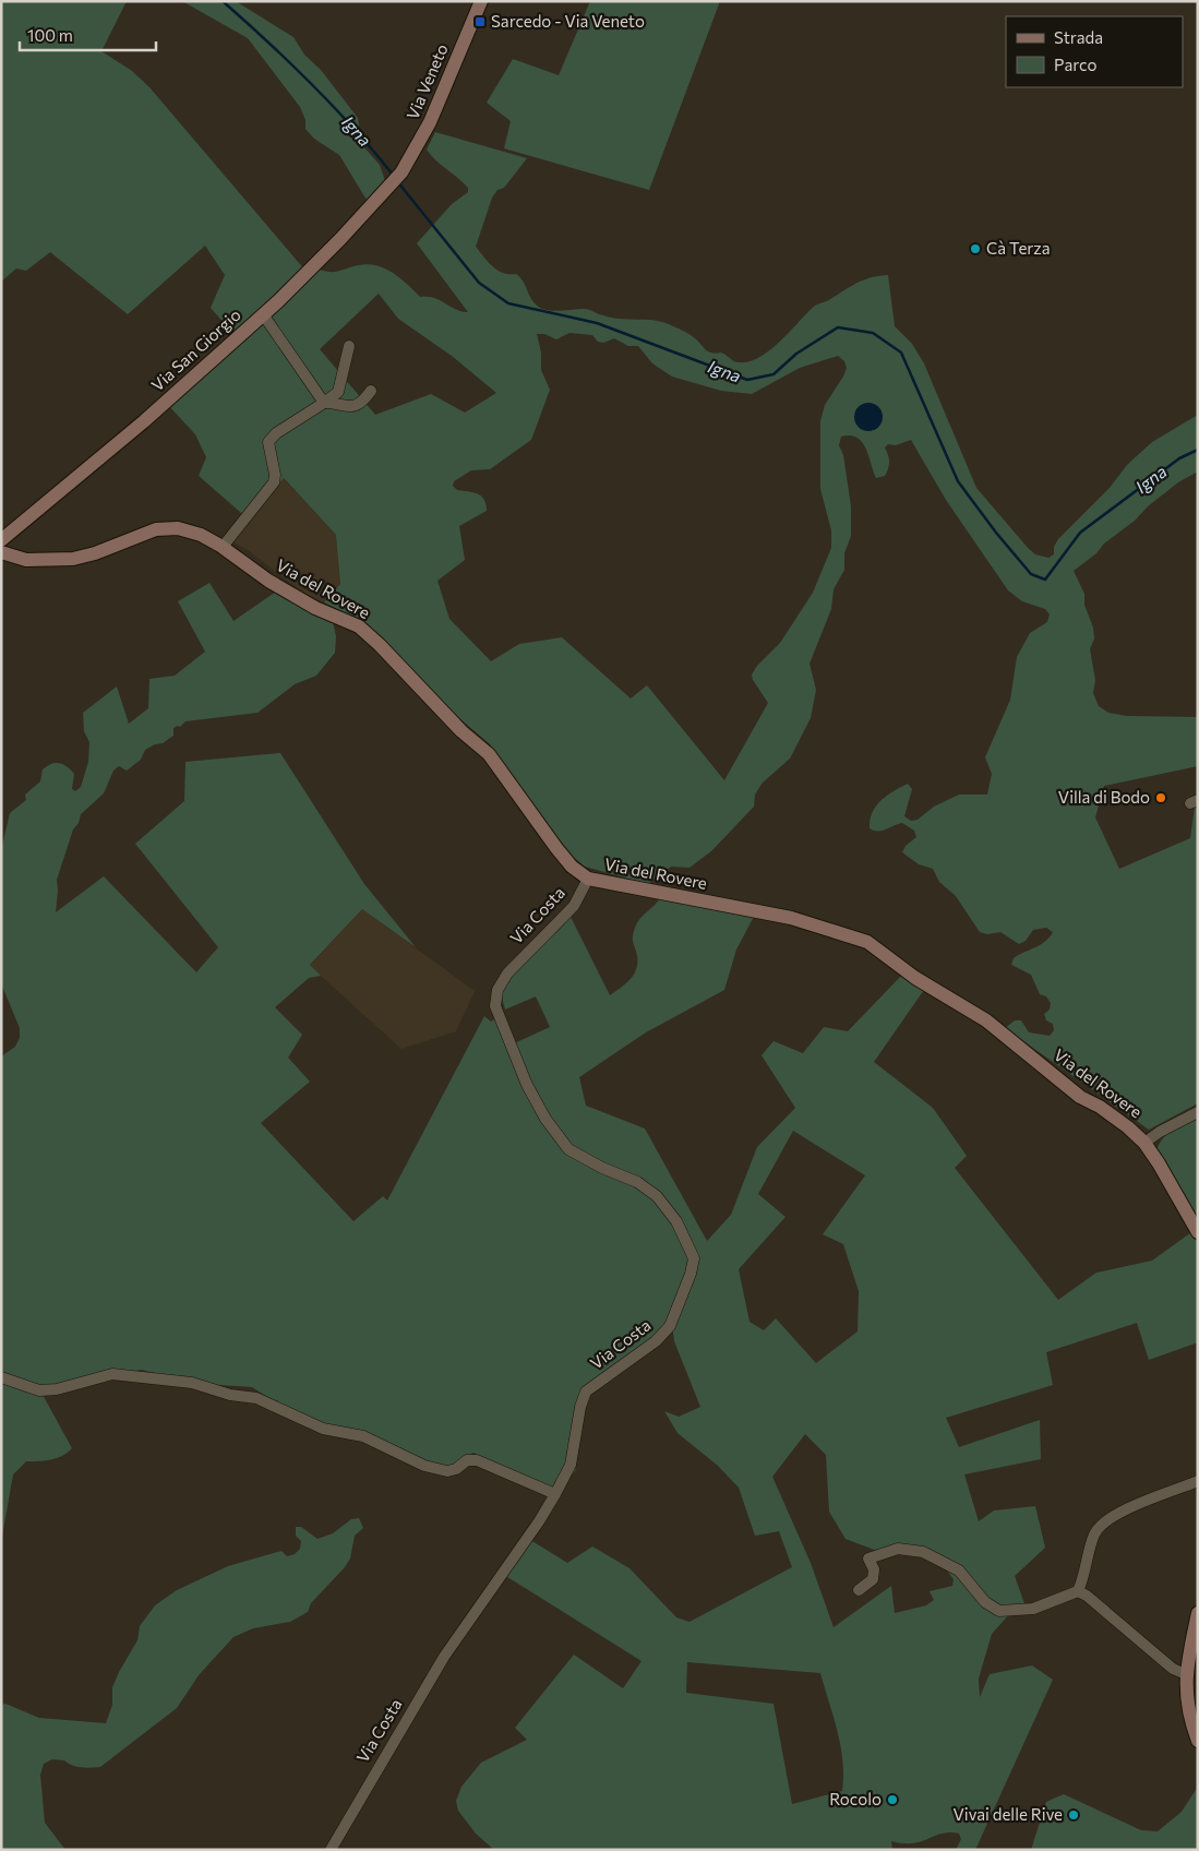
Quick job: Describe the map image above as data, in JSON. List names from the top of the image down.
{
  "streets": {
    "street": [
      "Via Veneto",
      "Via San Giorgio",
      "Via del Rovere",
      "Via Costa"
    ]
  },
  "crossings": [
    ["Via Veneto", "Via San Giorgio"],
    ["Via del Rovere", "Via Costa"]
  ],
  "water": ["Igna"],
  "places": {
    "transit": ["Sarcedo - Via Veneto"],
    "other": [
      "Cà Terza",
      "Villa di Bodo",
      "Rocolo",
      "Vivai delle Rive"
    ]
  },
  "legend": ["Strada", "Parco"],
  "scale_bar": "100 m"
}
